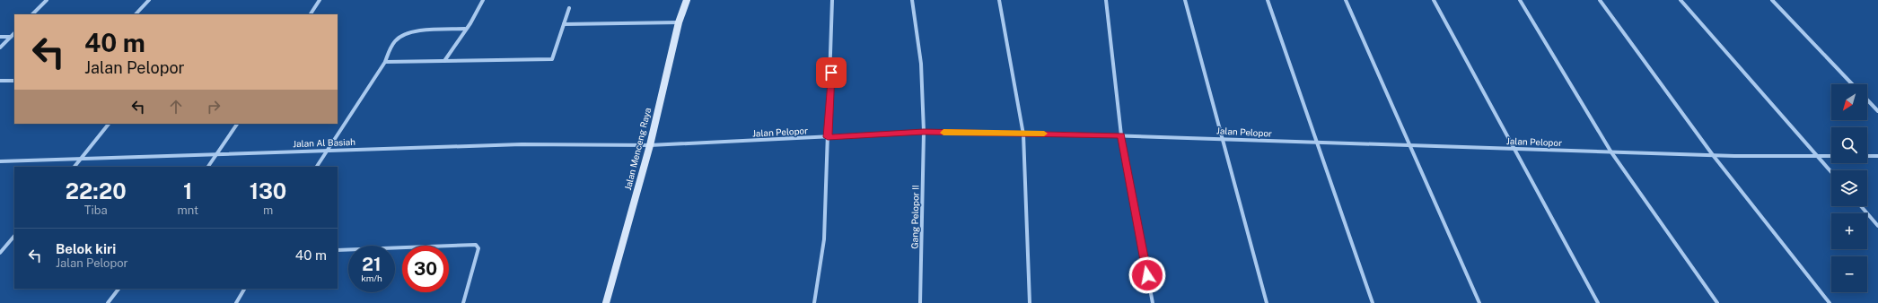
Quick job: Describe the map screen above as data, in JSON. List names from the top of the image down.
{
  "streets": {
    "street": [
      "Jalan Pelopor",
      "Jalan Al Basiah",
      "Jalan Menceng Raya",
      "Gang Pelopor II"
    ]
  },
  "crossings": [
    ["Jalan Pelopor", "Jalan Al Basiah"],
    ["Jalan Pelopor", "Jalan Menceng Raya"],
    ["Jalan Pelopor", "Gang Pelopor II"],
    ["Jalan Al Basiah", "Jalan Menceng Raya"]
  ],
  "north": "bottom left",
  "page": {
    "turn": ["40 m", "Jalan Pelopor"],
    "map_buttons": ["+", "−"],
    "eta": [
      "22:20",
      "Tiba",
      "1",
      "mnt",
      "130",
      "m"
    ],
    "list": [
      {
        "name": "Belok kiri",
        "note": "Jalan Pelopor",
        "value": "40 m"
      }
    ],
    "speed": "21 km/h",
    "limit": "30"
  }
}
